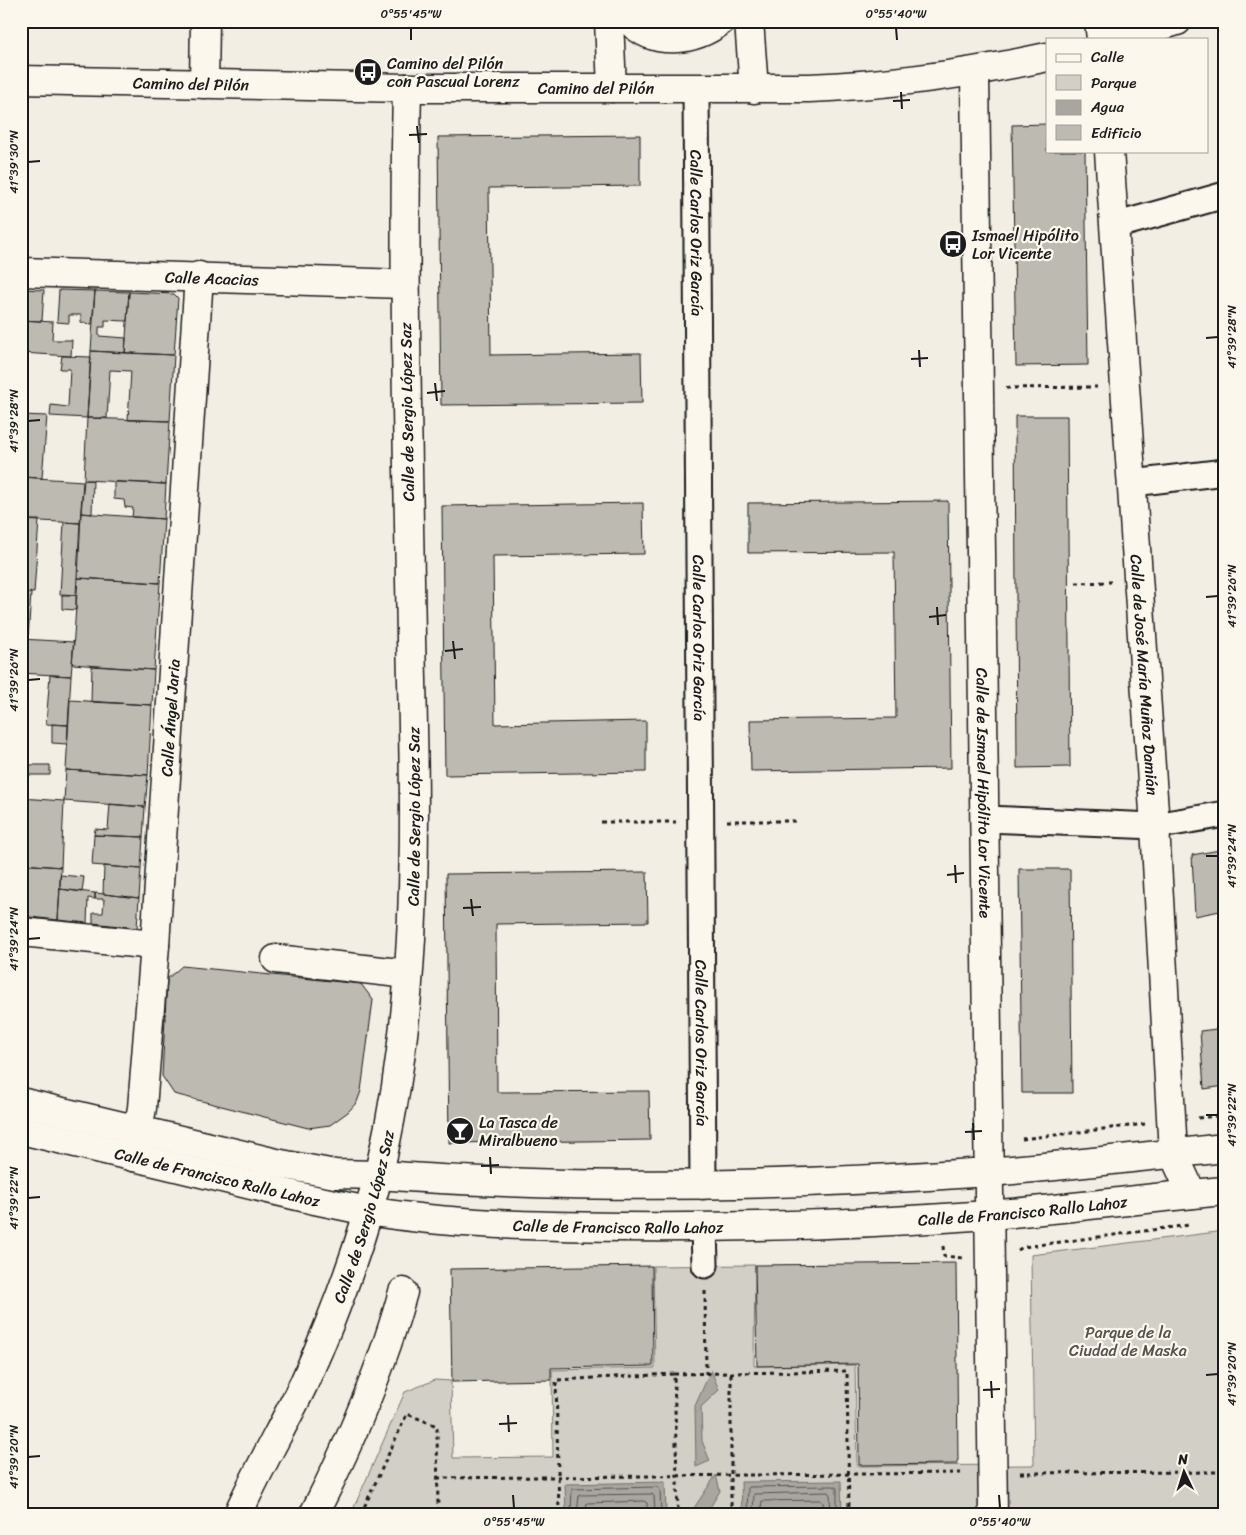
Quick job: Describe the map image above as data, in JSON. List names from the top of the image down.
{
  "streets": {
    "street": [
      "Camino del Pilón",
      "Calle Carlos Oriz García",
      "Calle Acacias",
      "Calle de Sergio López Saz",
      "Calle de José María Muñoz Damián",
      "Calle Ángel Jaria",
      "Calle de Ismael Hipólito Lor Vicente",
      "Calle de Francisco Rallo Lahoz"
    ]
  },
  "crossings": [
    ["Camino del Pilón", "Calle Carlos Oriz García"],
    ["Camino del Pilón", "Calle de Sergio López Saz"],
    ["Camino del Pilón", "Calle de Ismael Hipólito Lor Vicente"],
    ["Calle Carlos Oriz García", "Calle de Francisco Rallo Lahoz"],
    ["Calle Acacias", "Calle de Sergio López Saz"],
    ["Calle Acacias", "Calle Ángel Jaria"],
    ["Calle de Sergio López Saz", "Calle de Francisco Rallo Lahoz"],
    ["Calle de José María Muñoz Damián", "Calle de Francisco Rallo Lahoz"],
    ["Calle Ángel Jaria", "Calle de Francisco Rallo Lahoz"],
    ["Calle de Ismael Hipólito Lor Vicente", "Calle de Francisco Rallo Lahoz"]
  ],
  "parks": ["Parque de la Ciudad de Maska"],
  "places": {
    "bus stop": ["Camino del Pilón con Pascual Lorenz", "Ismael Hipólito Lor Vicente"],
    "bar": ["La Tasca de Miralbueno"]
  },
  "legend": [
    "Calle",
    "Parque",
    "Agua",
    "Edificio"
  ],
  "north": "top",
  "coordinates": [
    "0°55'45\"W",
    "0°55'40\"W",
    "41°39'30\"N",
    "41°39'28\"N",
    "41°39'26\"N",
    "41°39'24\"N",
    "41°39'22\"N",
    "41°39'20\"N"
  ]
}
